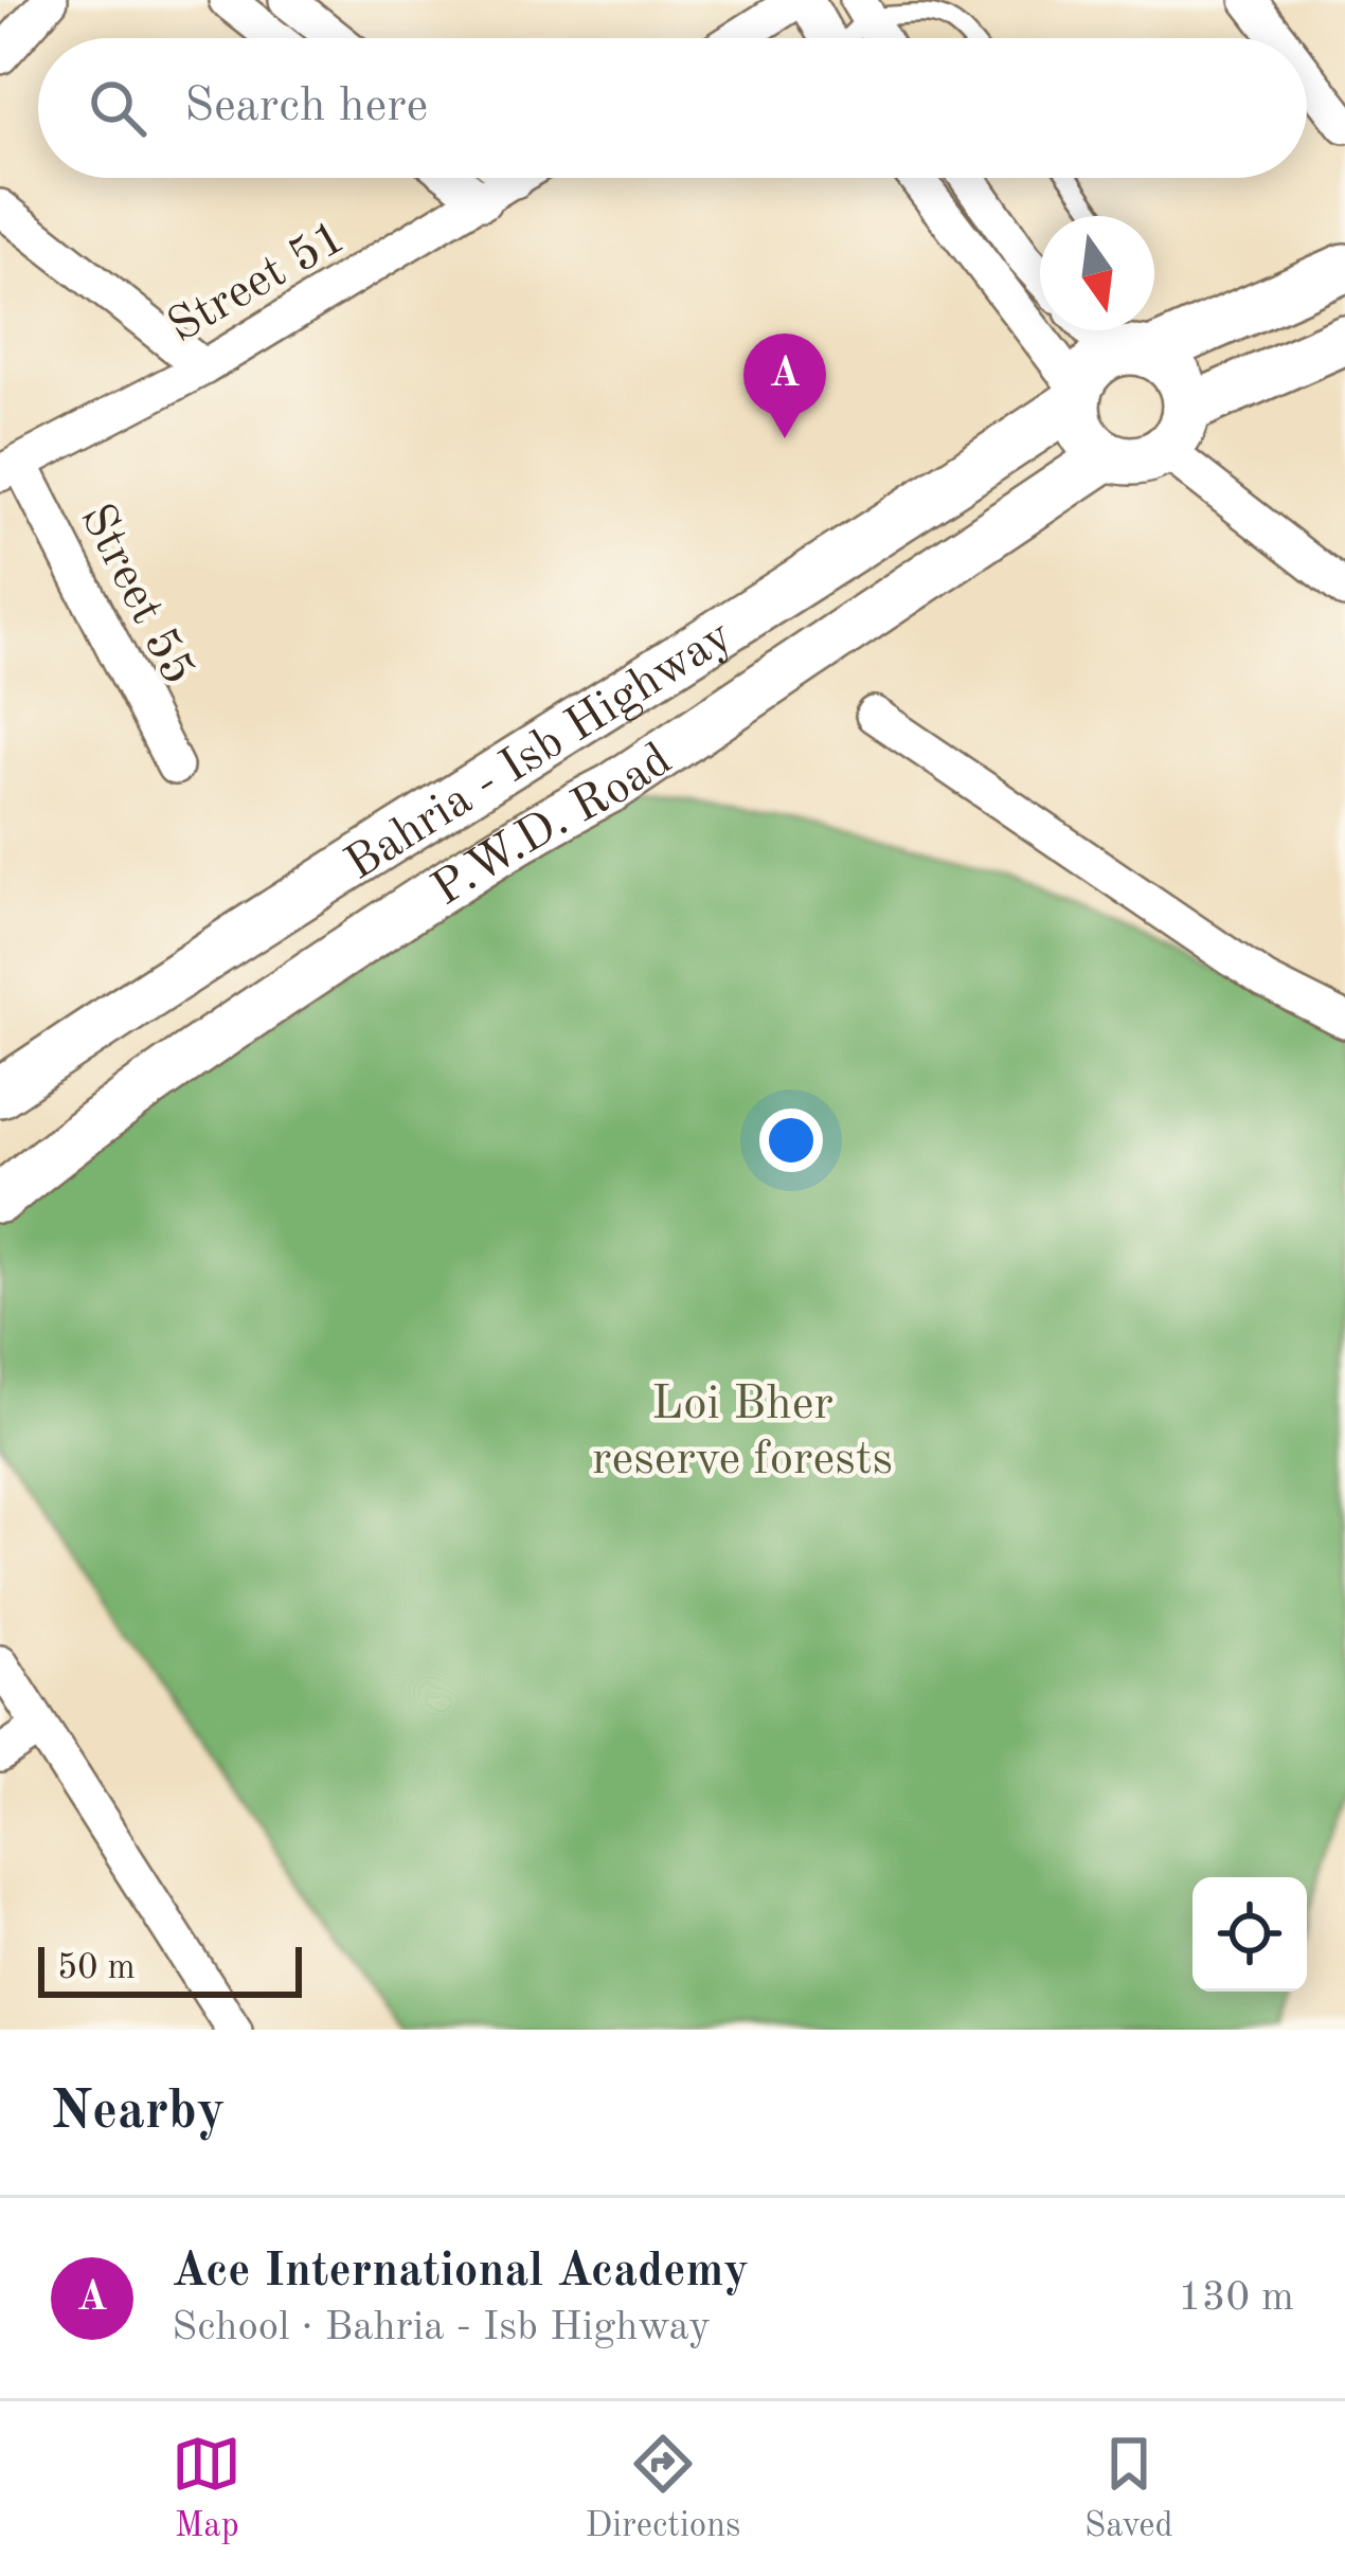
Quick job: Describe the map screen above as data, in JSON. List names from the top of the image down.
{
  "streets": {
    "main road": ["Bahria - Isb Highway", "P.W.D. Road"],
    "street": ["Street 51", "Street 55"]
  },
  "crossings": [
    ["Street 51", "Street 55"],
    ["Bahria - Isb Highway", "P.W.D. Road"]
  ],
  "parks": ["Loi Bher reserve forests"],
  "scale_bar": "50 m",
  "north": "bottom",
  "page": {
    "search": "Search here",
    "pins": "A",
    "scale": "50 m",
    "heading": "Nearby",
    "list": [
      {
        "mark": "A",
        "name": "Ace International Academy",
        "note": "School · Bahria - Isb Highway",
        "value": "130 m"
      }
    ],
    "nav": ["Map", "Directions", "Saved"]
  }
}
